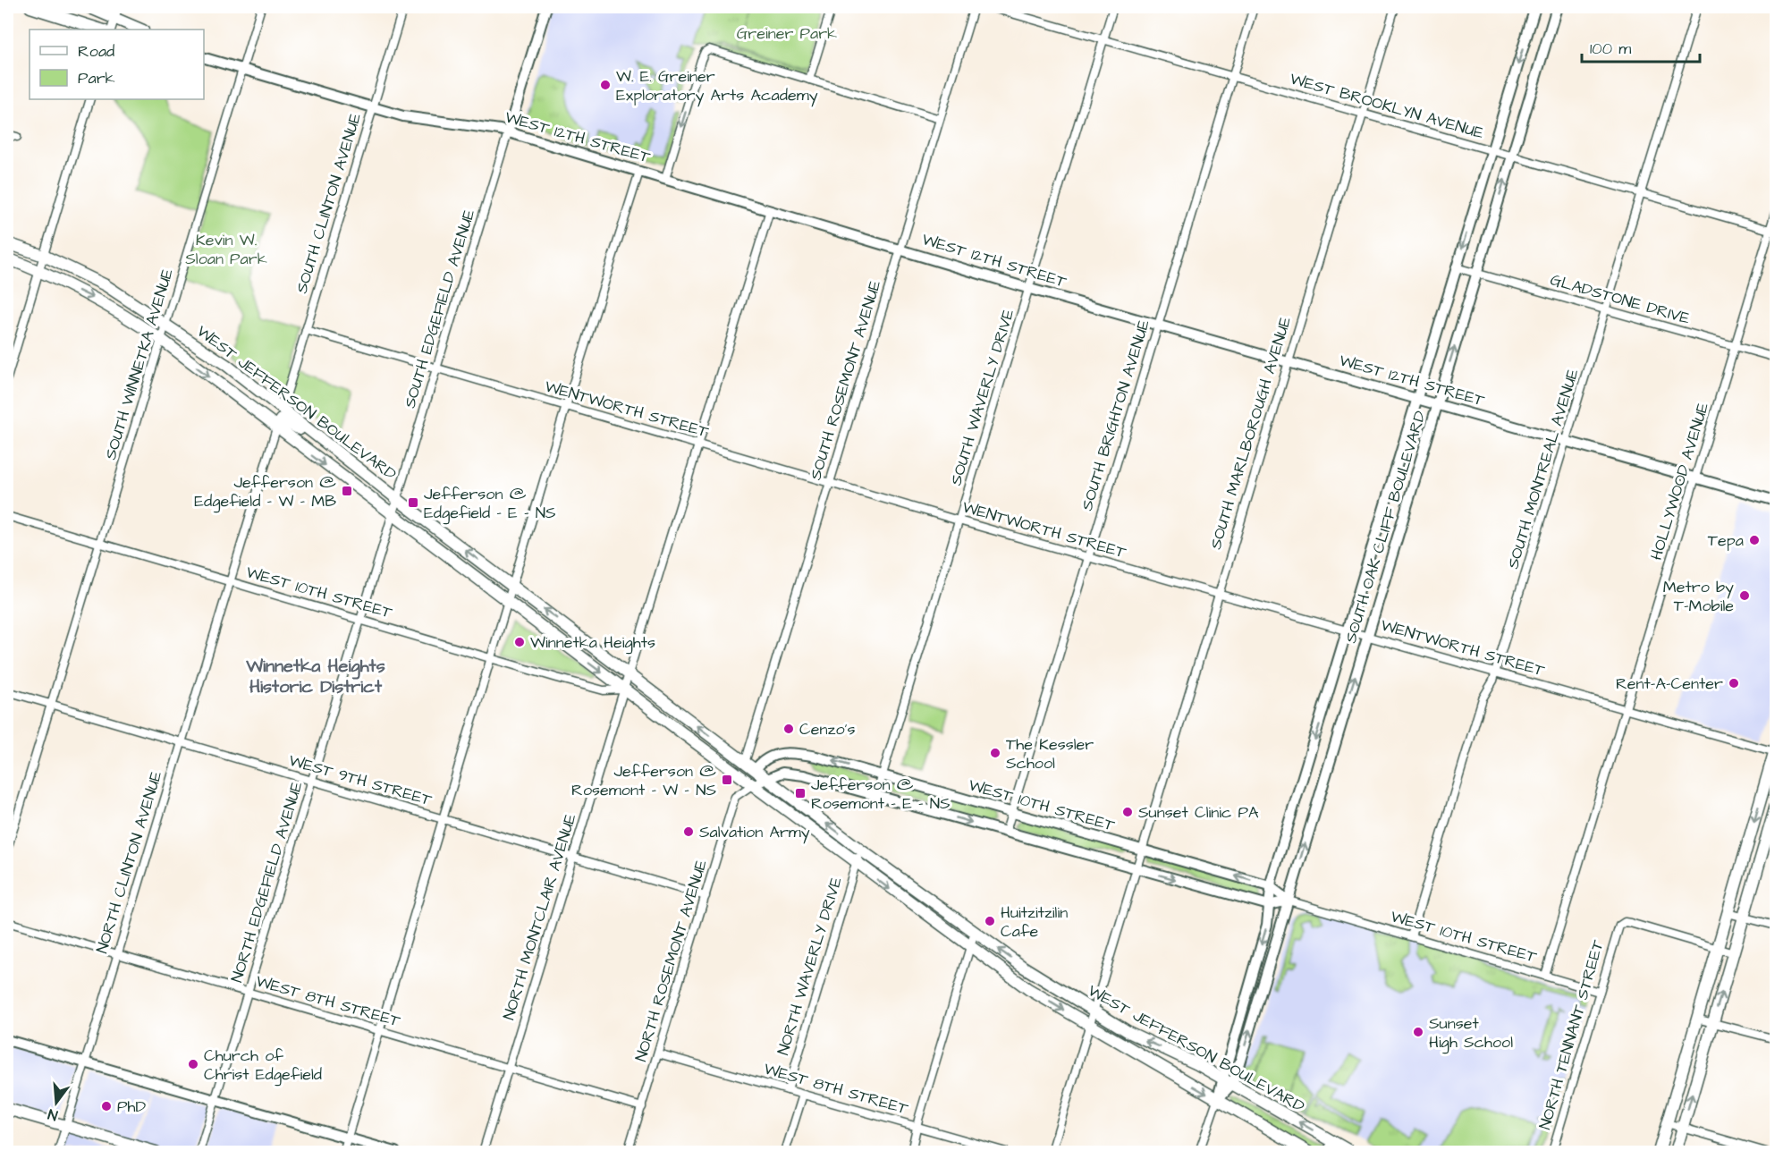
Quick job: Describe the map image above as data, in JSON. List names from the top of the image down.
{
  "streets": {
    "main road": ["WEST JEFFERSON BOULEVARD"],
    "street": [
      "WEST BROOKLYN AVENUE",
      "WEST 12TH STREET",
      "SOUTH CLINTON AVENUE",
      "GLADSTONE DRIVE",
      "SOUTH EDGEFIELD AVENUE",
      "SOUTH WINNETKA AVENUE",
      "SOUTH ROSEMONT AVENUE",
      "SOUTH WAVERLY DRIVE",
      "WENTWORTH STREET",
      "SOUTH BRIGHTON AVENUE",
      "SOUTH MARLBOROUGH AVENUE",
      "SOUTH MONTREAL AVENUE",
      "HOLLYWOOD AVENUE",
      "SOUTH OAK CLIFF BOULEVARD",
      "WEST 10TH STREET",
      "WEST 9TH STREET",
      "NORTH CLINTON AVENUE",
      "NORTH EDGEFIELD AVENUE",
      "NORTH MONTCLAIR AVENUE",
      "NORTH ROSEMONT AVENUE",
      "NORTH WAVERLY DRIVE",
      "WEST 8TH STREET",
      "NORTH TENNANT STREET"
    ]
  },
  "crossings": [
    ["WEST BROOKLYN AVENUE", "SOUTH WAVERLY DRIVE"],
    ["WEST BROOKLYN AVENUE", "SOUTH BRIGHTON AVENUE"],
    ["WEST BROOKLYN AVENUE", "SOUTH MARLBOROUGH AVENUE"],
    ["WEST BROOKLYN AVENUE", "SOUTH MONTREAL AVENUE"],
    ["WEST BROOKLYN AVENUE", "HOLLYWOOD AVENUE"],
    ["WEST BROOKLYN AVENUE", "SOUTH OAK CLIFF BOULEVARD"],
    ["WEST 12TH STREET", "SOUTH CLINTON AVENUE"],
    ["WEST 12TH STREET", "SOUTH EDGEFIELD AVENUE"],
    ["WEST 12TH STREET", "SOUTH WINNETKA AVENUE"],
    ["WEST 12TH STREET", "SOUTH ROSEMONT AVENUE"],
    ["WEST 12TH STREET", "SOUTH WAVERLY DRIVE"],
    ["WEST 12TH STREET", "SOUTH BRIGHTON AVENUE"],
    ["WEST 12TH STREET", "SOUTH MARLBOROUGH AVENUE"],
    ["WEST 12TH STREET", "SOUTH MONTREAL AVENUE"],
    ["WEST 12TH STREET", "HOLLYWOOD AVENUE"],
    ["WEST 12TH STREET", "SOUTH OAK CLIFF BOULEVARD"],
    ["WEST 12TH STREET", "NORTH MONTCLAIR AVENUE"],
    ["SOUTH CLINTON AVENUE", "WEST JEFFERSON BOULEVARD"],
    ["SOUTH CLINTON AVENUE", "WENTWORTH STREET"],
    ["GLADSTONE DRIVE", "SOUTH MONTREAL AVENUE"],
    ["GLADSTONE DRIVE", "HOLLYWOOD AVENUE"],
    ["GLADSTONE DRIVE", "SOUTH OAK CLIFF BOULEVARD"],
    ["SOUTH EDGEFIELD AVENUE", "WEST JEFFERSON BOULEVARD"],
    ["SOUTH EDGEFIELD AVENUE", "WENTWORTH STREET"],
    ["SOUTH EDGEFIELD AVENUE", "WEST 10TH STREET"],
    ["SOUTH EDGEFIELD AVENUE", "NORTH EDGEFIELD AVENUE"],
    ["SOUTH WINNETKA AVENUE", "WEST JEFFERSON BOULEVARD"],
    ["SOUTH WINNETKA AVENUE", "WEST 10TH STREET"],
    ["SOUTH WINNETKA AVENUE", "WEST 9TH STREET"],
    ["SOUTH ROSEMONT AVENUE", "WEST JEFFERSON BOULEVARD"],
    ["SOUTH ROSEMONT AVENUE", "WENTWORTH STREET"],
    ["SOUTH WAVERLY DRIVE", "WENTWORTH STREET"],
    ["SOUTH WAVERLY DRIVE", "WEST 10TH STREET"],
    ["WEST JEFFERSON BOULEVARD", "SOUTH MARLBOROUGH AVENUE"],
    ["WEST JEFFERSON BOULEVARD", "SOUTH OAK CLIFF BOULEVARD"],
    ["WEST JEFFERSON BOULEVARD", "WEST 10TH STREET"],
    ["WEST JEFFERSON BOULEVARD", "NORTH MONTCLAIR AVENUE"],
    ["WEST JEFFERSON BOULEVARD", "NORTH ROSEMONT AVENUE"],
    ["WEST JEFFERSON BOULEVARD", "NORTH WAVERLY DRIVE"],
    ["WENTWORTH STREET", "SOUTH BRIGHTON AVENUE"],
    ["WENTWORTH STREET", "SOUTH MARLBOROUGH AVENUE"],
    ["WENTWORTH STREET", "SOUTH MONTREAL AVENUE"],
    ["WENTWORTH STREET", "HOLLYWOOD AVENUE"],
    ["WENTWORTH STREET", "SOUTH OAK CLIFF BOULEVARD"],
    ["WENTWORTH STREET", "NORTH MONTCLAIR AVENUE"],
    ["SOUTH BRIGHTON AVENUE", "WEST 10TH STREET"],
    ["SOUTH MARLBOROUGH AVENUE", "WEST 10TH STREET"],
    ["SOUTH MONTREAL AVENUE", "WEST 10TH STREET"],
    ["HOLLYWOOD AVENUE", "WEST 10TH STREET"],
    ["SOUTH OAK CLIFF BOULEVARD", "WEST 10TH STREET"],
    ["WEST 10TH STREET", "NORTH CLINTON AVENUE"],
    ["WEST 10TH STREET", "NORTH EDGEFIELD AVENUE"],
    ["WEST 10TH STREET", "NORTH MONTCLAIR AVENUE"],
    ["WEST 10TH STREET", "NORTH ROSEMONT AVENUE"],
    ["WEST 10TH STREET", "NORTH TENNANT STREET"],
    ["WEST 9TH STREET", "NORTH CLINTON AVENUE"],
    ["WEST 9TH STREET", "NORTH EDGEFIELD AVENUE"],
    ["WEST 9TH STREET", "NORTH MONTCLAIR AVENUE"],
    ["WEST 9TH STREET", "NORTH ROSEMONT AVENUE"],
    ["NORTH CLINTON AVENUE", "WEST 8TH STREET"],
    ["NORTH EDGEFIELD AVENUE", "WEST 8TH STREET"],
    ["NORTH MONTCLAIR AVENUE", "WEST 8TH STREET"],
    ["NORTH ROSEMONT AVENUE", "WEST 8TH STREET"],
    ["NORTH WAVERLY DRIVE", "WEST 8TH STREET"]
  ],
  "districts": ["Winnetka Heights Historic District"],
  "parks": ["Greiner Park", "Kevin W. Sloan Park"],
  "places": {
    "other": [
      "W. E. Greiner Exploratory Arts Academy",
      "Tepa",
      "Metro by T-Mobile",
      "Winnetka Heights",
      "Rent-A-Center",
      "Cenzo's",
      "The Kessler School",
      "Sunset Clinic PA",
      "Salvation Army",
      "Huitzitzilin Cafe",
      "Sunset High School",
      "Church of Christ Edgefield",
      "PhD"
    ],
    "transit": [
      "Jefferson @ Edgefield - W - MB",
      "Jefferson @ Edgefield - E - NS",
      "Jefferson @ Rosemont - W - NS",
      "Jefferson @ Rosemont - E - NS"
    ]
  },
  "legend": ["Road", "Park"],
  "scale_bar": "100 m",
  "north": "bottom"
}
